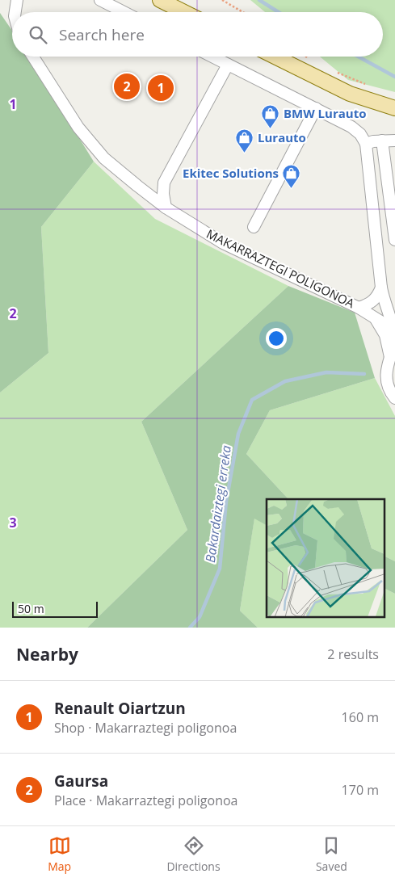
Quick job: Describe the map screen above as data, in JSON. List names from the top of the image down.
{
  "streets": {
    "street": ["MAKARRAZTEGI POLIGONOA"]
  },
  "water": ["Bakardaiztegi erreka"],
  "places": {
    "shop": ["BMW Lurauto", "Lurauto", "Ekitec Solutions"]
  },
  "scale_bar": "50 m",
  "page": {
    "search": "Search here",
    "pins": ["2", "1"],
    "scale": "50 m",
    "heading": ["Nearby", "2 results"],
    "list": [
      {
        "mark": "1",
        "name": "Renault Oiartzun",
        "note": "Shop · Makarraztegi poligonoa",
        "value": "160 m"
      },
      {
        "mark": "2",
        "name": "Gaursa",
        "note": "Place · Makarraztegi poligonoa",
        "value": "170 m"
      }
    ],
    "nav": ["Map", "Directions", "Saved"]
  },
  "grid": {
    "rows": ["1", "2", "3"]
  }
}
